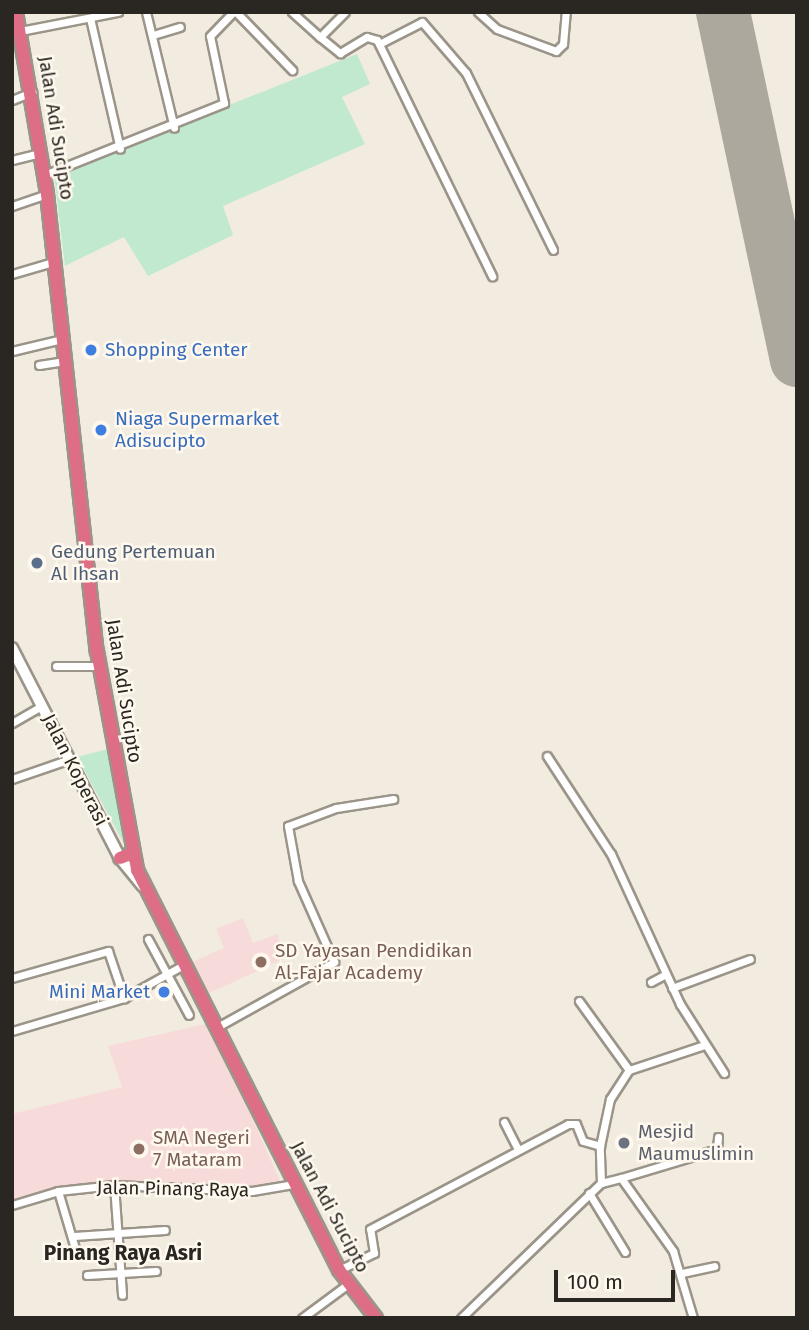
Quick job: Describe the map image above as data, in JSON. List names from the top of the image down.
{
  "streets": {
    "highway": ["Jalan Adi Sucipto"],
    "street": ["Jalan Koperasi", "Jalan Pinang Raya"]
  },
  "crossings": [
    ["Jalan Adi Sucipto", "Jalan Koperasi"],
    ["Jalan Adi Sucipto", "Jalan Pinang Raya"]
  ],
  "districts": ["Pinang Raya Asri"],
  "places": [
    "Shopping Center",
    "Niaga Supermarket Adisucipto",
    "Gedung Pertemuan Al Ihsan",
    "SD Yayasan Pendidikan Al-Fajar Academy",
    "Mini Market",
    "Mesjid Maumuslimin",
    "SMA Negeri 7 Mataram"
  ],
  "scale_bar": "100 m"
}
